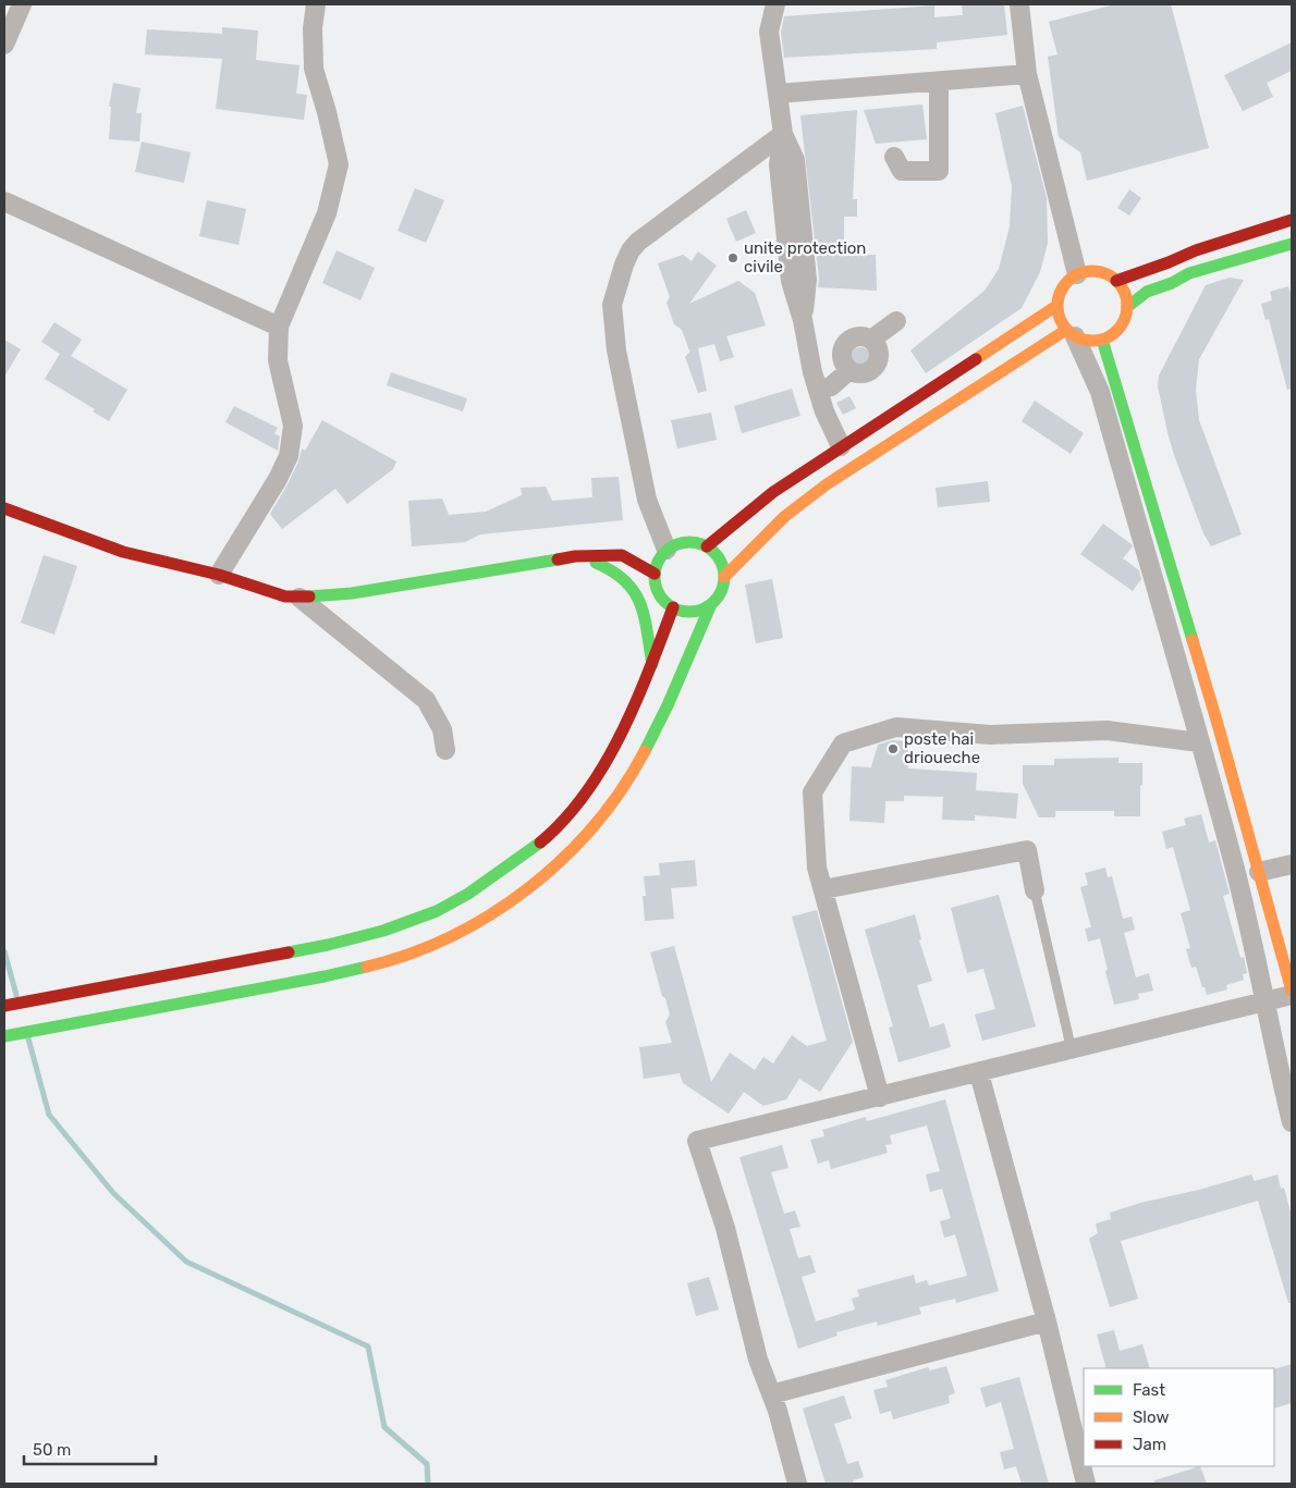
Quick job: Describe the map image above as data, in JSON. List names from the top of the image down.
{
  "places": ["unite protection civile", "poste hai drioueche"],
  "legend": ["Fast", "Slow", "Jam"],
  "scale_bar": "50 m"
}
